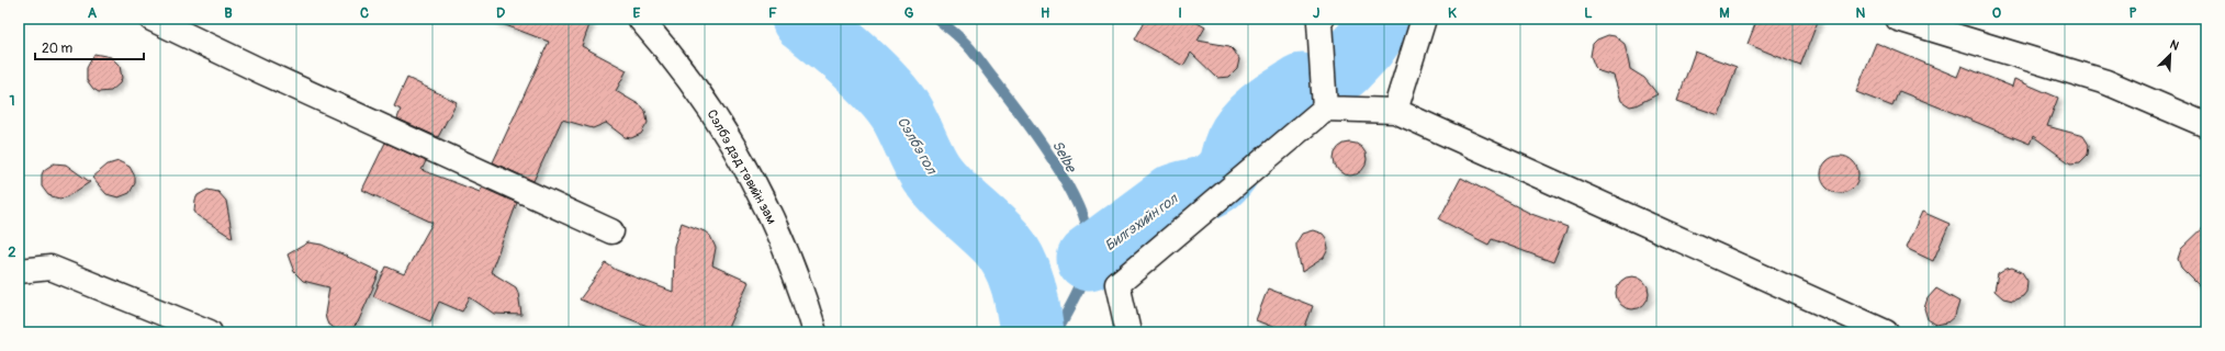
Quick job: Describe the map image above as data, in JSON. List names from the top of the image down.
{
  "streets": {
    "street": ["Сэлбэ дэд төвийн зам"]
  },
  "water": ["Сэлбэ гол", "Selbe", "Билгэхийн гол"],
  "scale_bar": "20 m",
  "north": "top right",
  "grid": {
    "columns": [
      "A",
      "B",
      "C",
      "D",
      "E",
      "F",
      "G",
      "H",
      "I",
      "J",
      "K",
      "L",
      "M",
      "N",
      "O",
      "P"
    ],
    "rows": ["1", "2"]
  }
}
